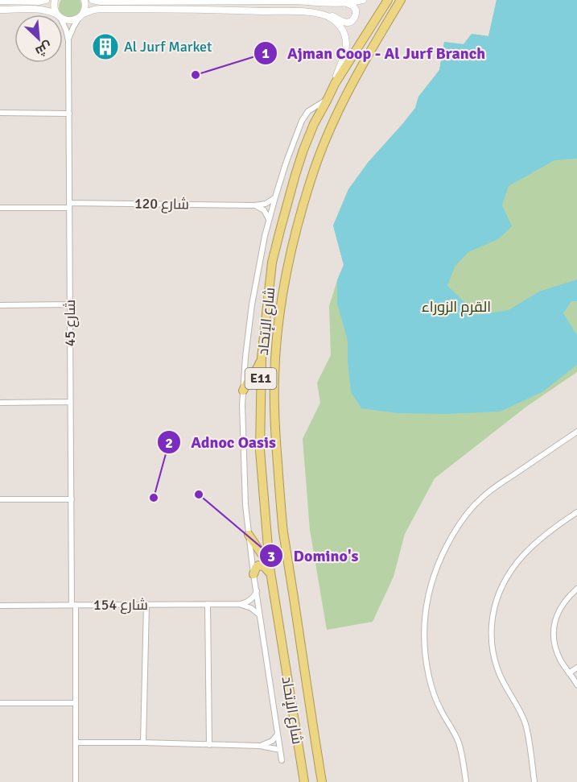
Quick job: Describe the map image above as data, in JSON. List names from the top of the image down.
{
  "streets": {
    "highway": ["شارع الإتحاد", "E11"],
    "street": ["شارع 120", "شارع 45", "شارع 154"]
  },
  "crossings": [
    ["شارع 120", "شارع 45"],
    ["شارع 45", "شارع 154"]
  ],
  "parks": ["القرم الزوراء"],
  "places": {
    "building": ["Al Jurf Market"],
    "other": ["Ajman Coop - Al Jurf Branch", "Domino's", "Adnoc Oasis"]
  },
  "north": "bottom right"
}
